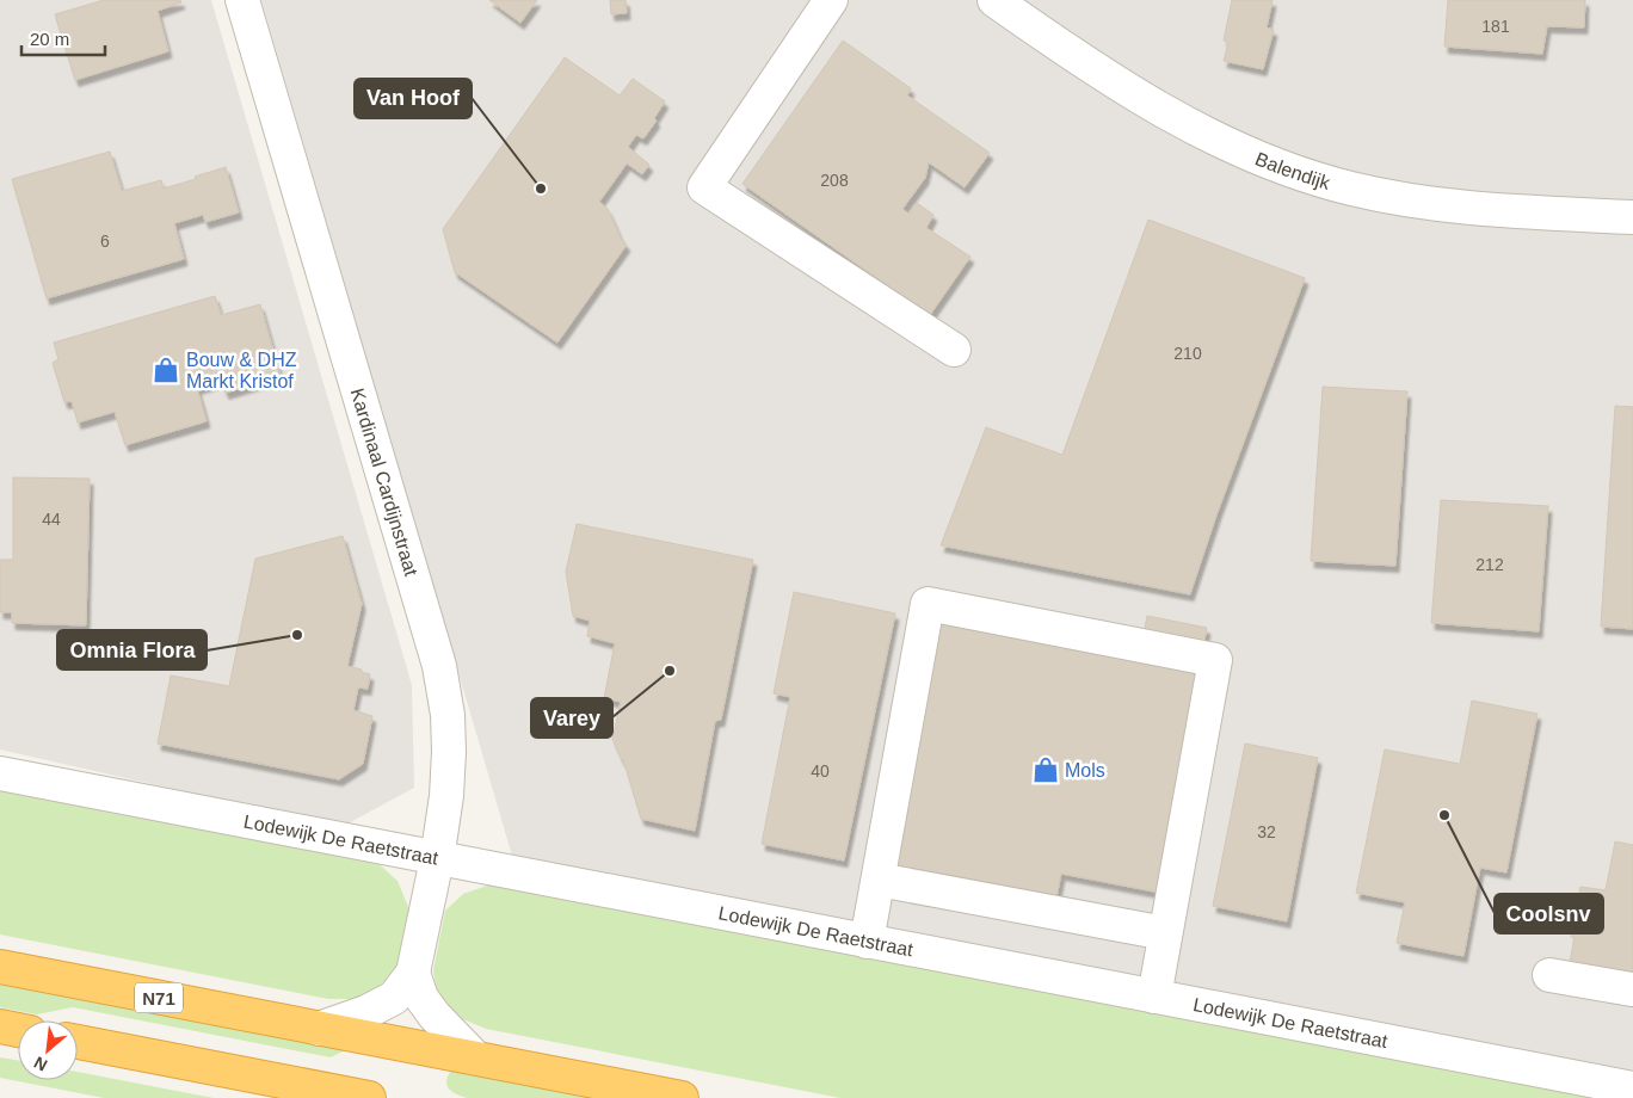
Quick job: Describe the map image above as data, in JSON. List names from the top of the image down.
{
  "streets": {
    "highway": ["N71"],
    "street": ["Balendijk", "Kardinaal Cardijnstraat", "Lodewijk De Raetstraat"]
  },
  "crossings": [
    ["Kardinaal Cardijnstraat", "Lodewijk De Raetstraat"],
    ["Kardinaal Cardijnstraat", "N71"]
  ],
  "places": {
    "other": [
      "Van Hoof",
      "Omnia Flora",
      "Varey",
      "Coolsnv"
    ],
    "shop": ["Bouw & DHZ Markt Kristof", "Mols"]
  },
  "house_numbers": [
    "181",
    "208",
    "6",
    "210",
    "44",
    "212",
    "40",
    "32"
  ],
  "scale_bar": "20 m",
  "north": "bottom left"
}
